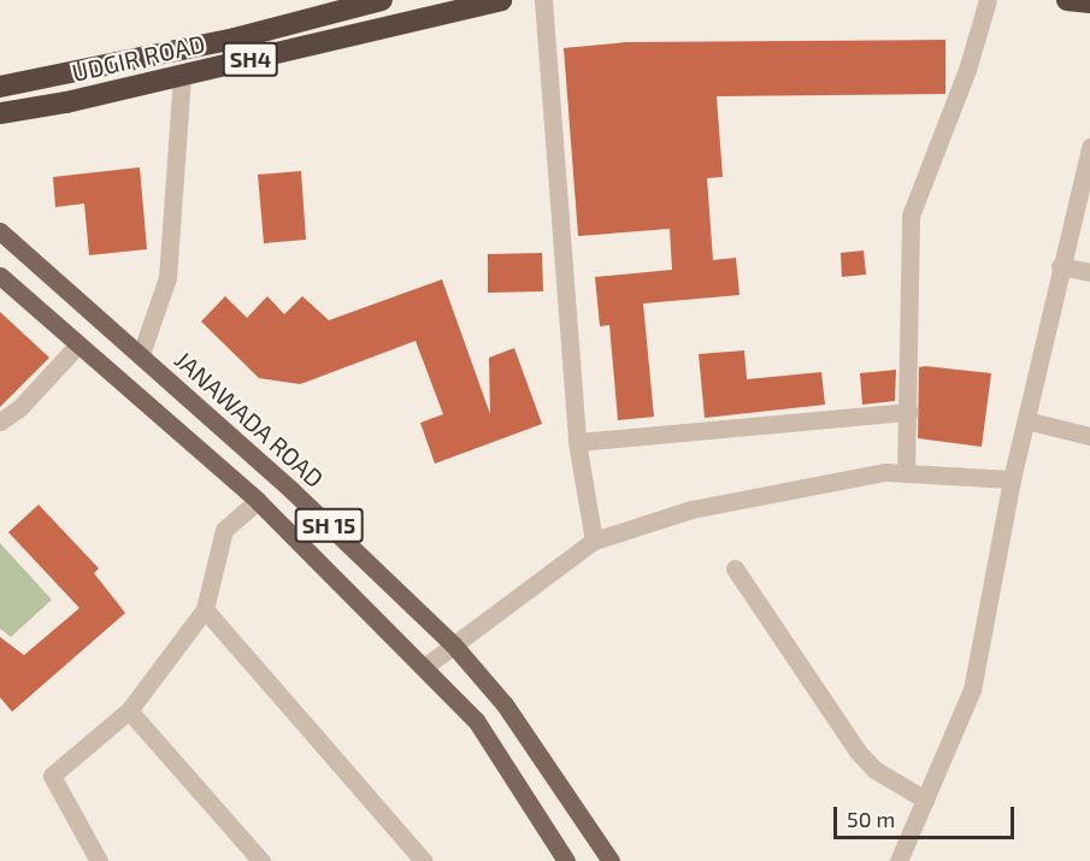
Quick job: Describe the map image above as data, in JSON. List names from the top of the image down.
{
  "streets": {
    "highway": ["UDGIR ROAD", "SH4"],
    "main road": ["JANAWADA ROAD", "SH 15"]
  },
  "scale_bar": "50 m"
}
